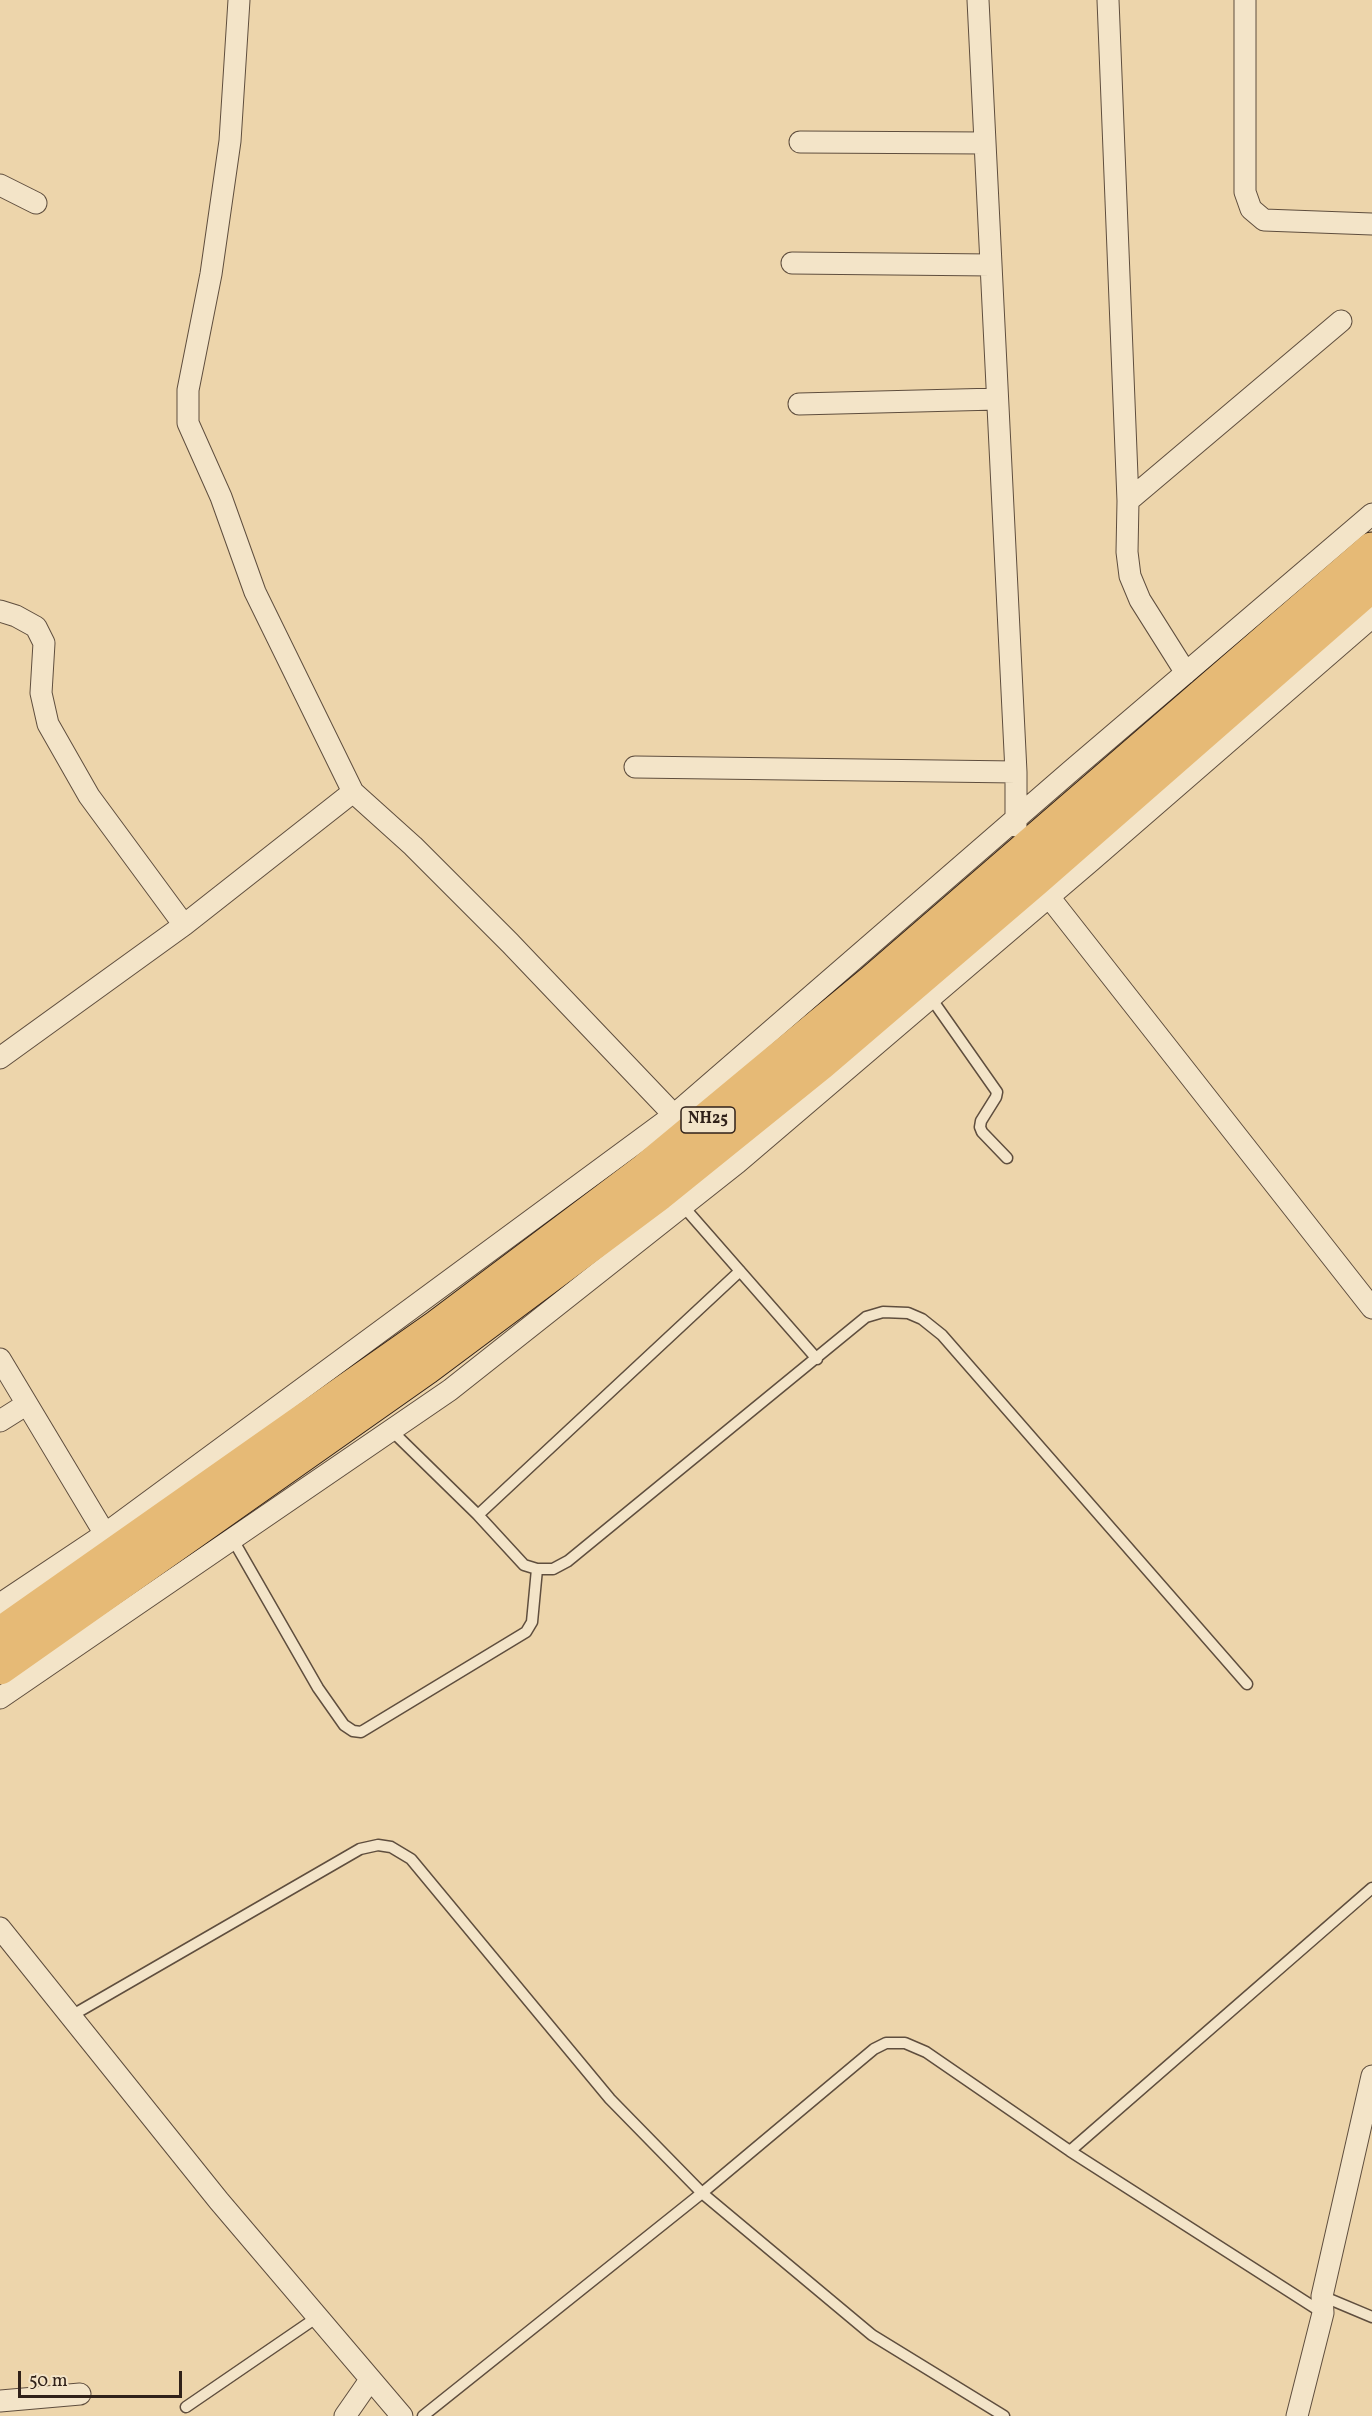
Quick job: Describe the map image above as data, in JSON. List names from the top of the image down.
{
  "streets": {
    "highway": ["NH25"]
  },
  "scale_bar": "50 m"
}
